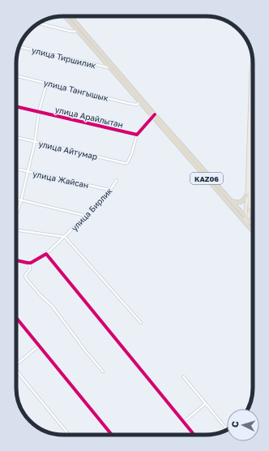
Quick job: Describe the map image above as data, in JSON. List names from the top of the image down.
{
  "streets": {
    "highway": ["KАZ06"],
    "street": [
      "улица Тиршилик",
      "улица Тангышык",
      "улица Арайлытан",
      "улица Айтумар",
      "улица Жайсан",
      "улица Бирлик"
    ]
  },
  "crossings": [
    ["улица Тиршилик", "KАZ06"],
    ["улица Тангышык", "KАZ06"],
    ["улица Арайлытан", "улица Айтумар"],
    ["улица Жайсан", "улица Бирлик"]
  ],
  "north": "left"
}
